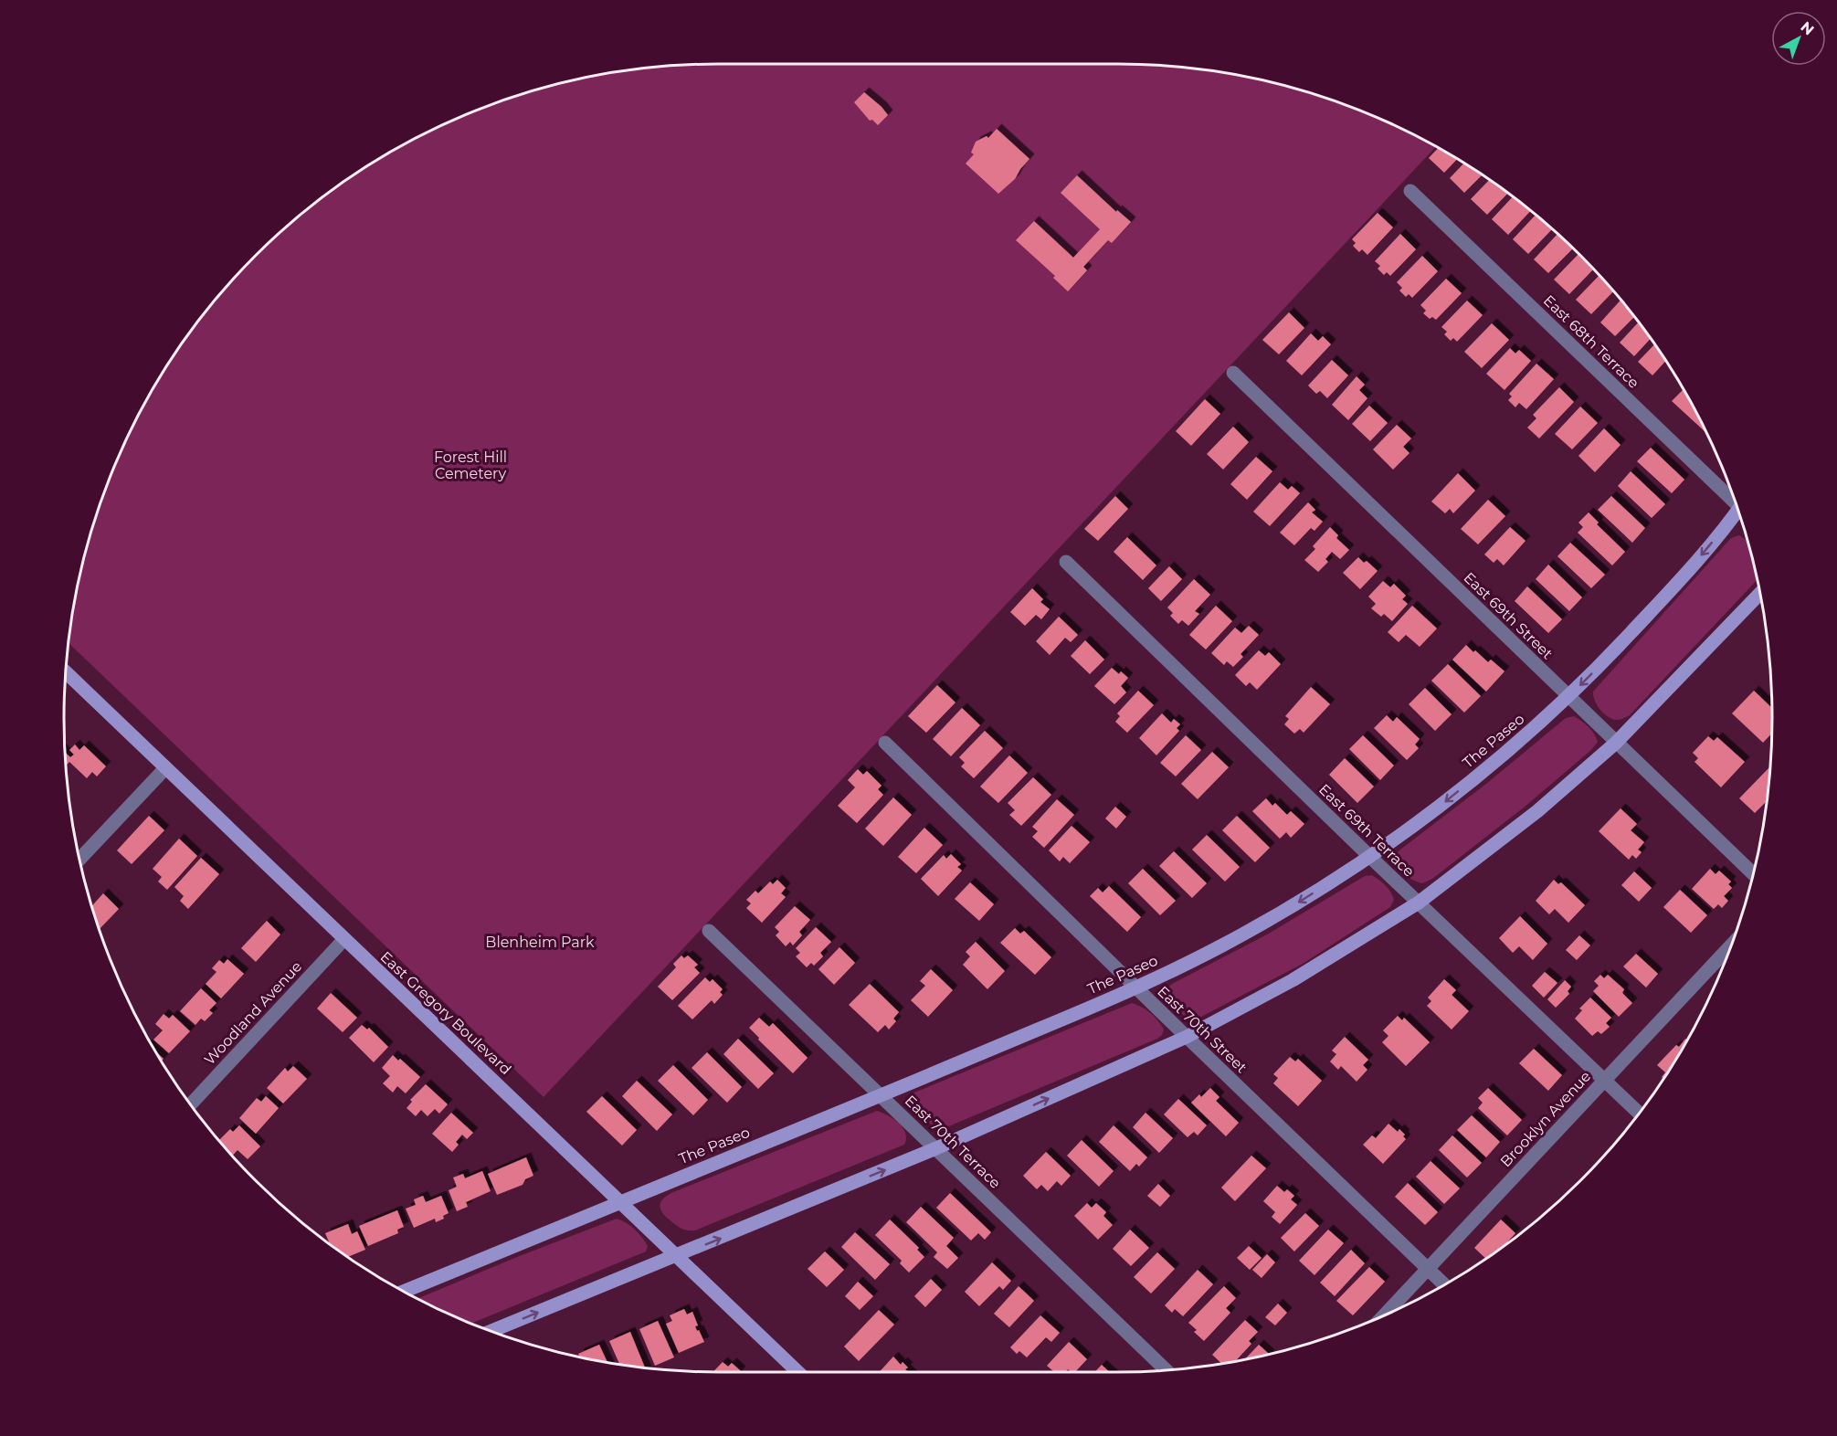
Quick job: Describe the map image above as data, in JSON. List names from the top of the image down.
{
  "streets": {
    "main road": ["The Paseo", "East Gregory Boulevard"],
    "street": [
      "East 68th Terrace",
      "East 69th Street",
      "East 69th Terrace",
      "Woodland Avenue",
      "East 70th Street",
      "Brooklyn Avenue",
      "East 70th Terrace"
    ]
  },
  "crossings": [
    ["East 69th Street", "The Paseo"],
    ["The Paseo", "East 69th Terrace"],
    ["The Paseo", "East Gregory Boulevard"],
    ["The Paseo", "East 70th Street"],
    ["The Paseo", "East 70th Terrace"],
    ["East 69th Terrace", "Brooklyn Avenue"],
    ["Woodland Avenue", "East Gregory Boulevard"],
    ["East 70th Street", "Brooklyn Avenue"]
  ],
  "parks": ["Forest Hill Cemetery", "Blenheim Park"],
  "north": "top right"
}
